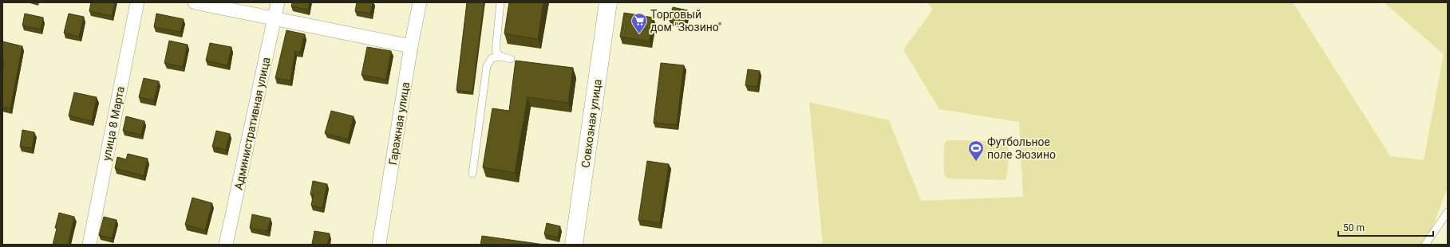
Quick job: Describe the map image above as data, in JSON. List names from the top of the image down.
{
  "streets": {
    "street": [
      "улица 8 Марта",
      "Административная улица",
      "Гаражная улица",
      "Совхозная улица"
    ]
  },
  "places": {
    "supermarket": ["Торговый дом \"Зюзино\""],
    "sports": ["Футбольное поле Зюзино"]
  },
  "scale_bar": "50 m"
}
